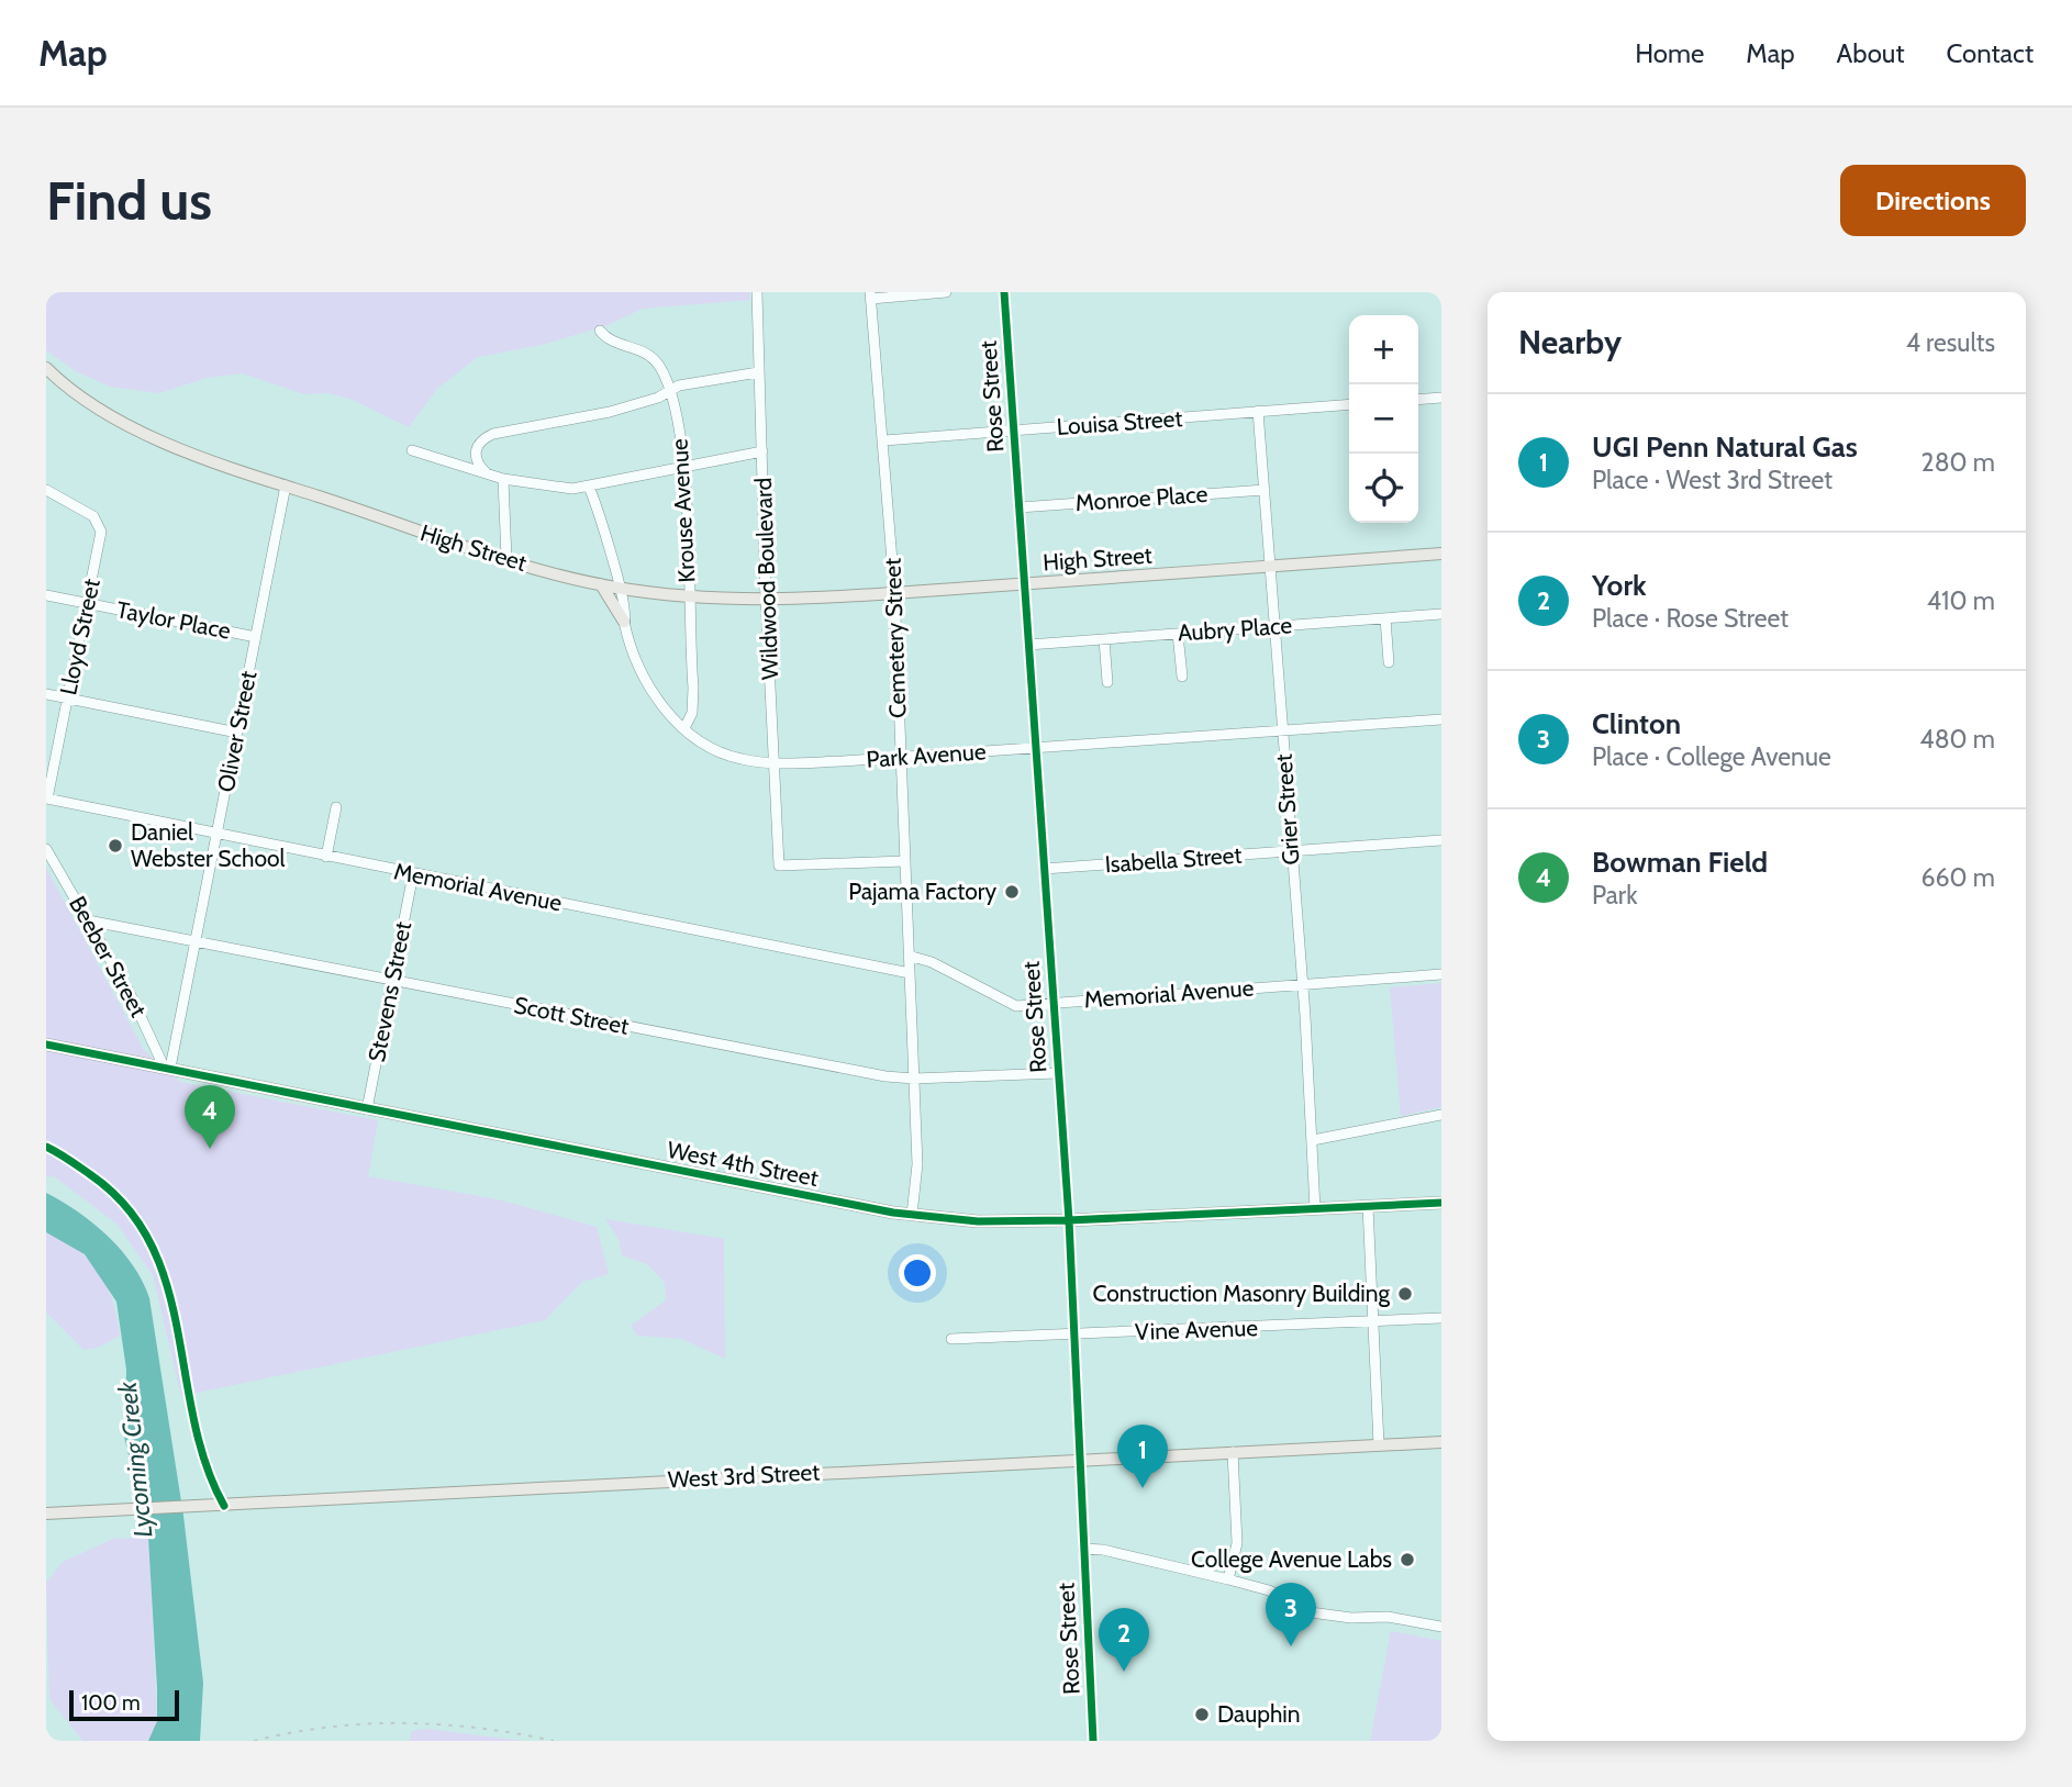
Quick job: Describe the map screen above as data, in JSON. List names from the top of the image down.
{
  "streets": {
    "main road": ["High Street", "West 4th Street", "West 3rd Street"],
    "street": [
      "Rose Street",
      "Louisa Street",
      "Monroe Place",
      "Krouse Avenue",
      "Wildwood Boulevard",
      "Taylor Place",
      "Aubry Place",
      "Lloyd Street",
      "Cemetery Street",
      "Oliver Street",
      "Park Avenue",
      "Grier Street",
      "Isabella Street",
      "Memorial Avenue",
      "Beeber Street",
      "Stevens Street",
      "Scott Street",
      "Vine Avenue"
    ]
  },
  "crossings": [
    ["Rose Street", "Louisa Street"],
    ["Rose Street", "Monroe Place"],
    ["Rose Street", "High Street"],
    ["Rose Street", "Aubry Place"],
    ["Rose Street", "Park Avenue"],
    ["Rose Street", "Isabella Street"],
    ["Rose Street", "Memorial Avenue"],
    ["Rose Street", "Scott Street"],
    ["Rose Street", "West 4th Street"],
    ["Rose Street", "Vine Avenue"],
    ["Rose Street", "West 3rd Street"],
    ["Louisa Street", "Cemetery Street"],
    ["Louisa Street", "Grier Street"],
    ["Monroe Place", "Grier Street"],
    ["Krouse Avenue", "High Street"],
    ["Krouse Avenue", "Park Avenue"],
    ["High Street", "Wildwood Boulevard"],
    ["High Street", "Cemetery Street"],
    ["High Street", "Oliver Street"],
    ["High Street", "Park Avenue"],
    ["High Street", "Grier Street"],
    ["Wildwood Boulevard", "Cemetery Street"],
    ["Wildwood Boulevard", "Park Avenue"],
    ["Taylor Place", "Lloyd Street"],
    ["Taylor Place", "Oliver Street"],
    ["Aubry Place", "Grier Street"],
    ["Lloyd Street", "Memorial Avenue"],
    ["Cemetery Street", "Park Avenue"],
    ["Cemetery Street", "Memorial Avenue"],
    ["Cemetery Street", "Scott Street"],
    ["Cemetery Street", "West 4th Street"],
    ["Oliver Street", "Memorial Avenue"],
    ["Oliver Street", "Beeber Street"],
    ["Oliver Street", "Scott Street"],
    ["Oliver Street", "West 4th Street"],
    ["Park Avenue", "Grier Street"],
    ["Grier Street", "Isabella Street"],
    ["Grier Street", "Memorial Avenue"],
    ["Grier Street", "West 4th Street"],
    ["Memorial Avenue", "Stevens Street"],
    ["Beeber Street", "Scott Street"],
    ["Beeber Street", "West 4th Street"],
    ["Stevens Street", "Scott Street"],
    ["Stevens Street", "West 4th Street"]
  ],
  "water": ["Lycoming Creek"],
  "places": [
    "Daniel Webster School",
    "Pajama Factory",
    "Construction Masonry Building",
    "College Avenue Labs",
    "Dauphin"
  ],
  "scale_bar": "100 m",
  "page": {
    "header": "Map",
    "nav": [
      "Home",
      "Map",
      "About",
      "Contact"
    ],
    "buttons": "Directions",
    "title": "Find us",
    "heading": ["Nearby", "4 results"],
    "map_buttons": ["+", "−"],
    "list": [
      {
        "mark": "1",
        "name": "UGI Penn Natural Gas",
        "note": "Place · West 3rd Street",
        "value": "280 m"
      },
      {
        "mark": "2",
        "name": "York",
        "note": "Place · Rose Street",
        "value": "410 m"
      },
      {
        "mark": "3",
        "name": "Clinton",
        "note": "Place · College Avenue",
        "value": "480 m"
      },
      {
        "mark": "4",
        "name": "Bowman Field",
        "note": "Park",
        "value": "660 m"
      }
    ],
    "pins": [
      "4",
      "1",
      "3",
      "2"
    ],
    "scale": "100 m"
  }
}
